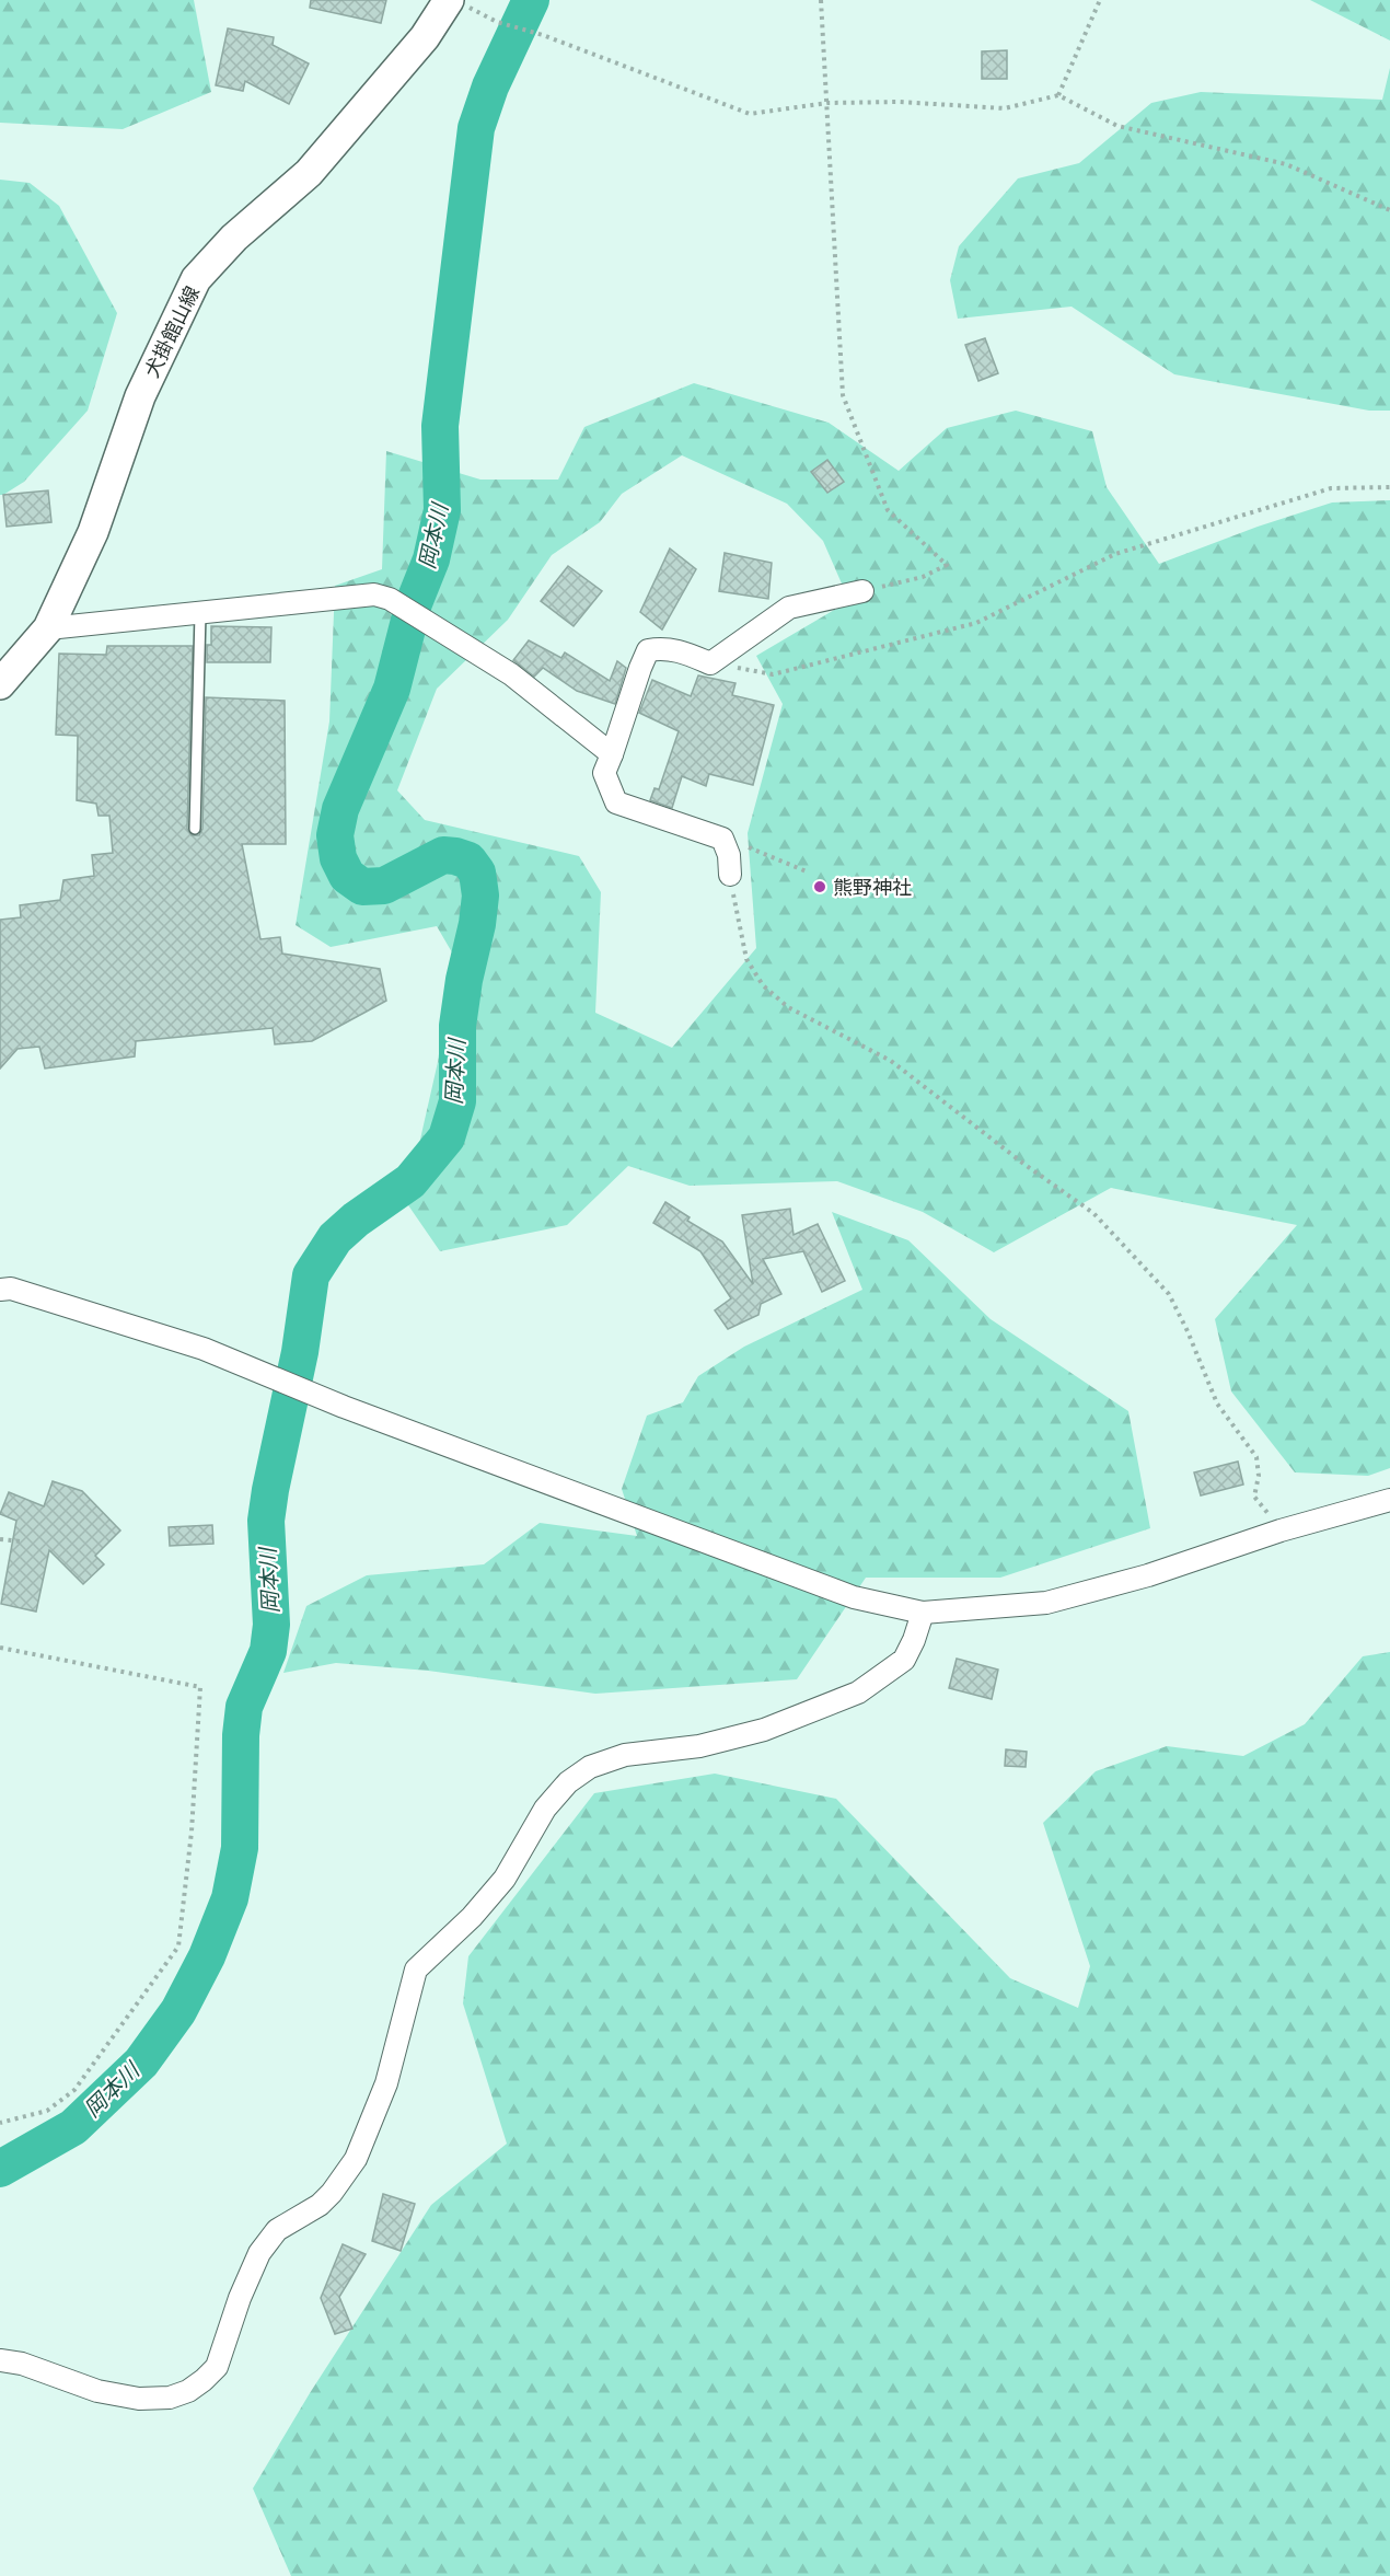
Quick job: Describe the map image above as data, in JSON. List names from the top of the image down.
{
  "streets": {
    "main road": ["犬掛館山線"]
  },
  "water": ["岡本川"],
  "places": ["熊野神社"]
}
